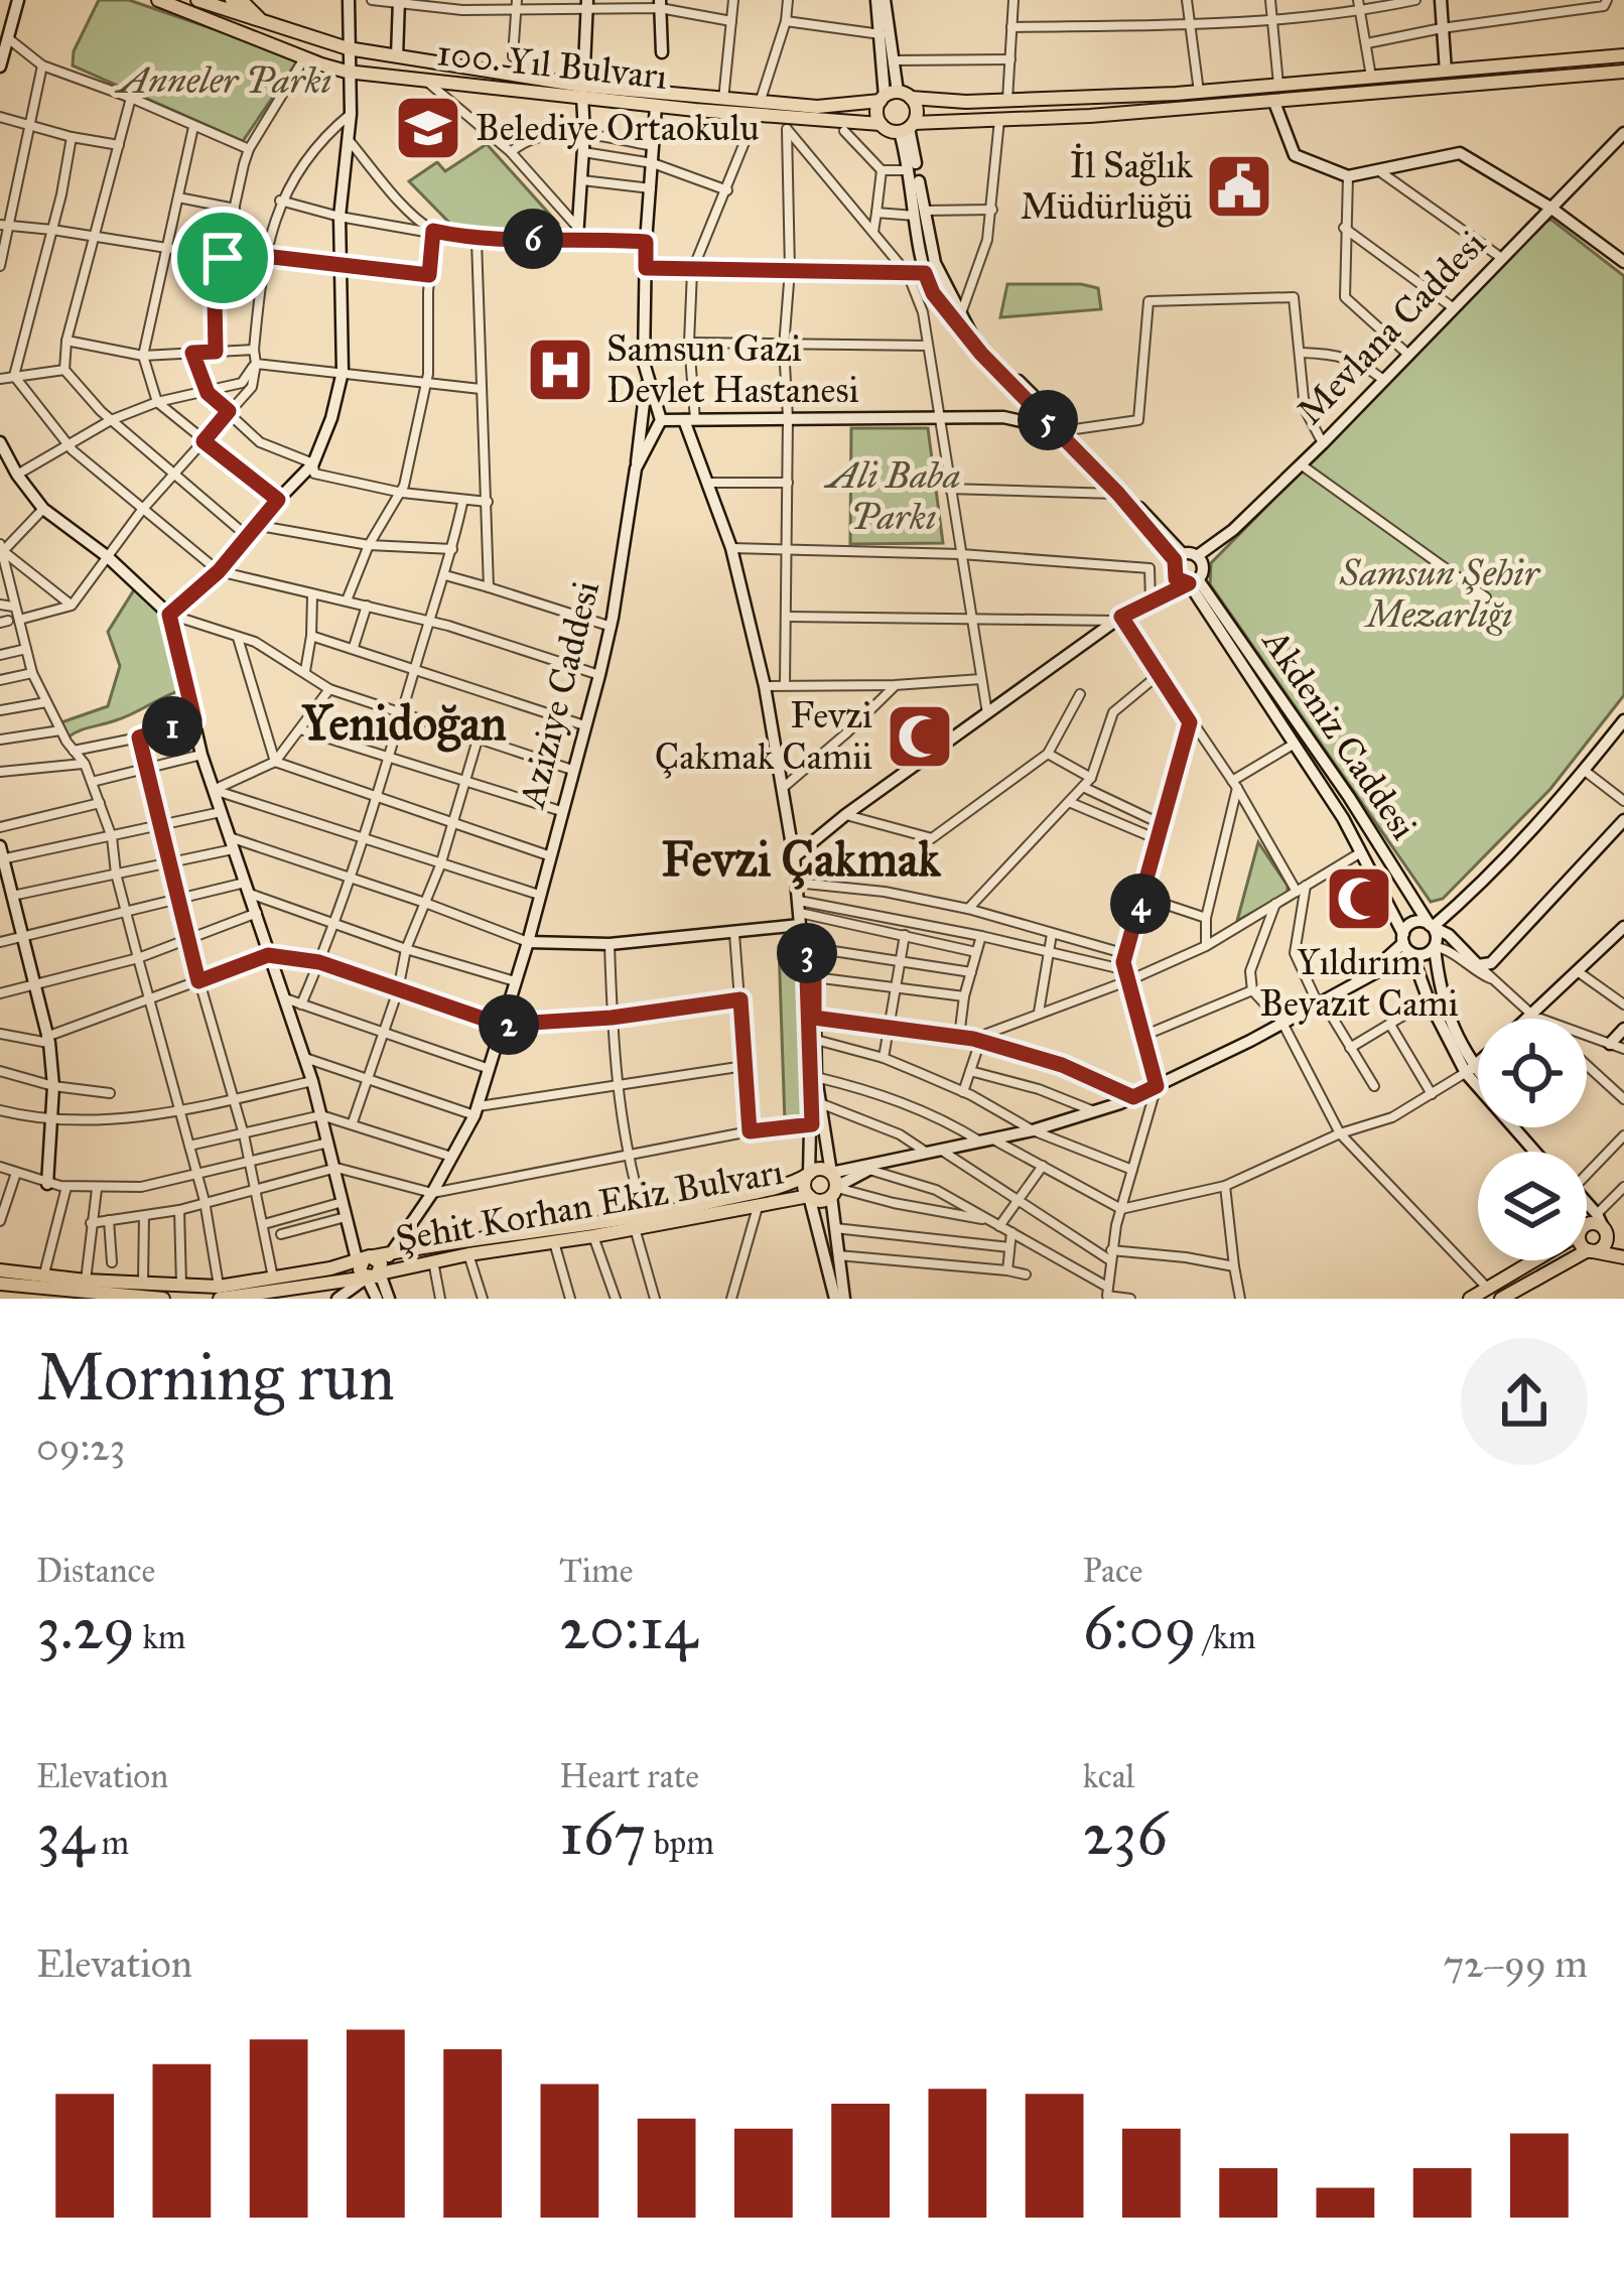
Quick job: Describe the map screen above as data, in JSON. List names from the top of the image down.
{
  "streets": {
    "main road": [
      "100. Yıl Bulvarı",
      "Mevlana Caddesi",
      "Aziziye Caddesi",
      "Akdeniz Caddesi",
      "Şehit Korhan Ekiz Bulvarı"
    ]
  },
  "crossings": [
    ["Aziziye Caddesi", "Şehit Korhan Ekiz Bulvarı"]
  ],
  "districts": ["Yenidoğan", "Fevzi Çakmak"],
  "parks": ["Anneler Parkı", "Ali Baba Parkı", "Samsun Şehir Mezarlığı"],
  "places": {
    "school or university": ["Belediye Ortaokulu"],
    "public building": ["İl Sağlık Müdürlüğü"],
    "hospital": ["Samsun Gazi Devlet Hastanesi"],
    "mosque": ["Fevzi Çakmak Camii", "Yıldırım Beyazıt Cami"]
  },
  "page": {
    "pins": [
      "6",
      "5",
      "1",
      "4",
      "3",
      "2"
    ],
    "heading": ["Morning run", "09:23"],
    "stats": [
      ["Distance", "3.29 km"],
      ["Time", "20:14"],
      ["Pace", "6:09 /km"],
      ["Elevation", "34 m"],
      ["Heart rate", "167 bpm"],
      ["kcal", "236"]
    ],
    "chart": ["Elevation", "72–99 m"]
  }
}
